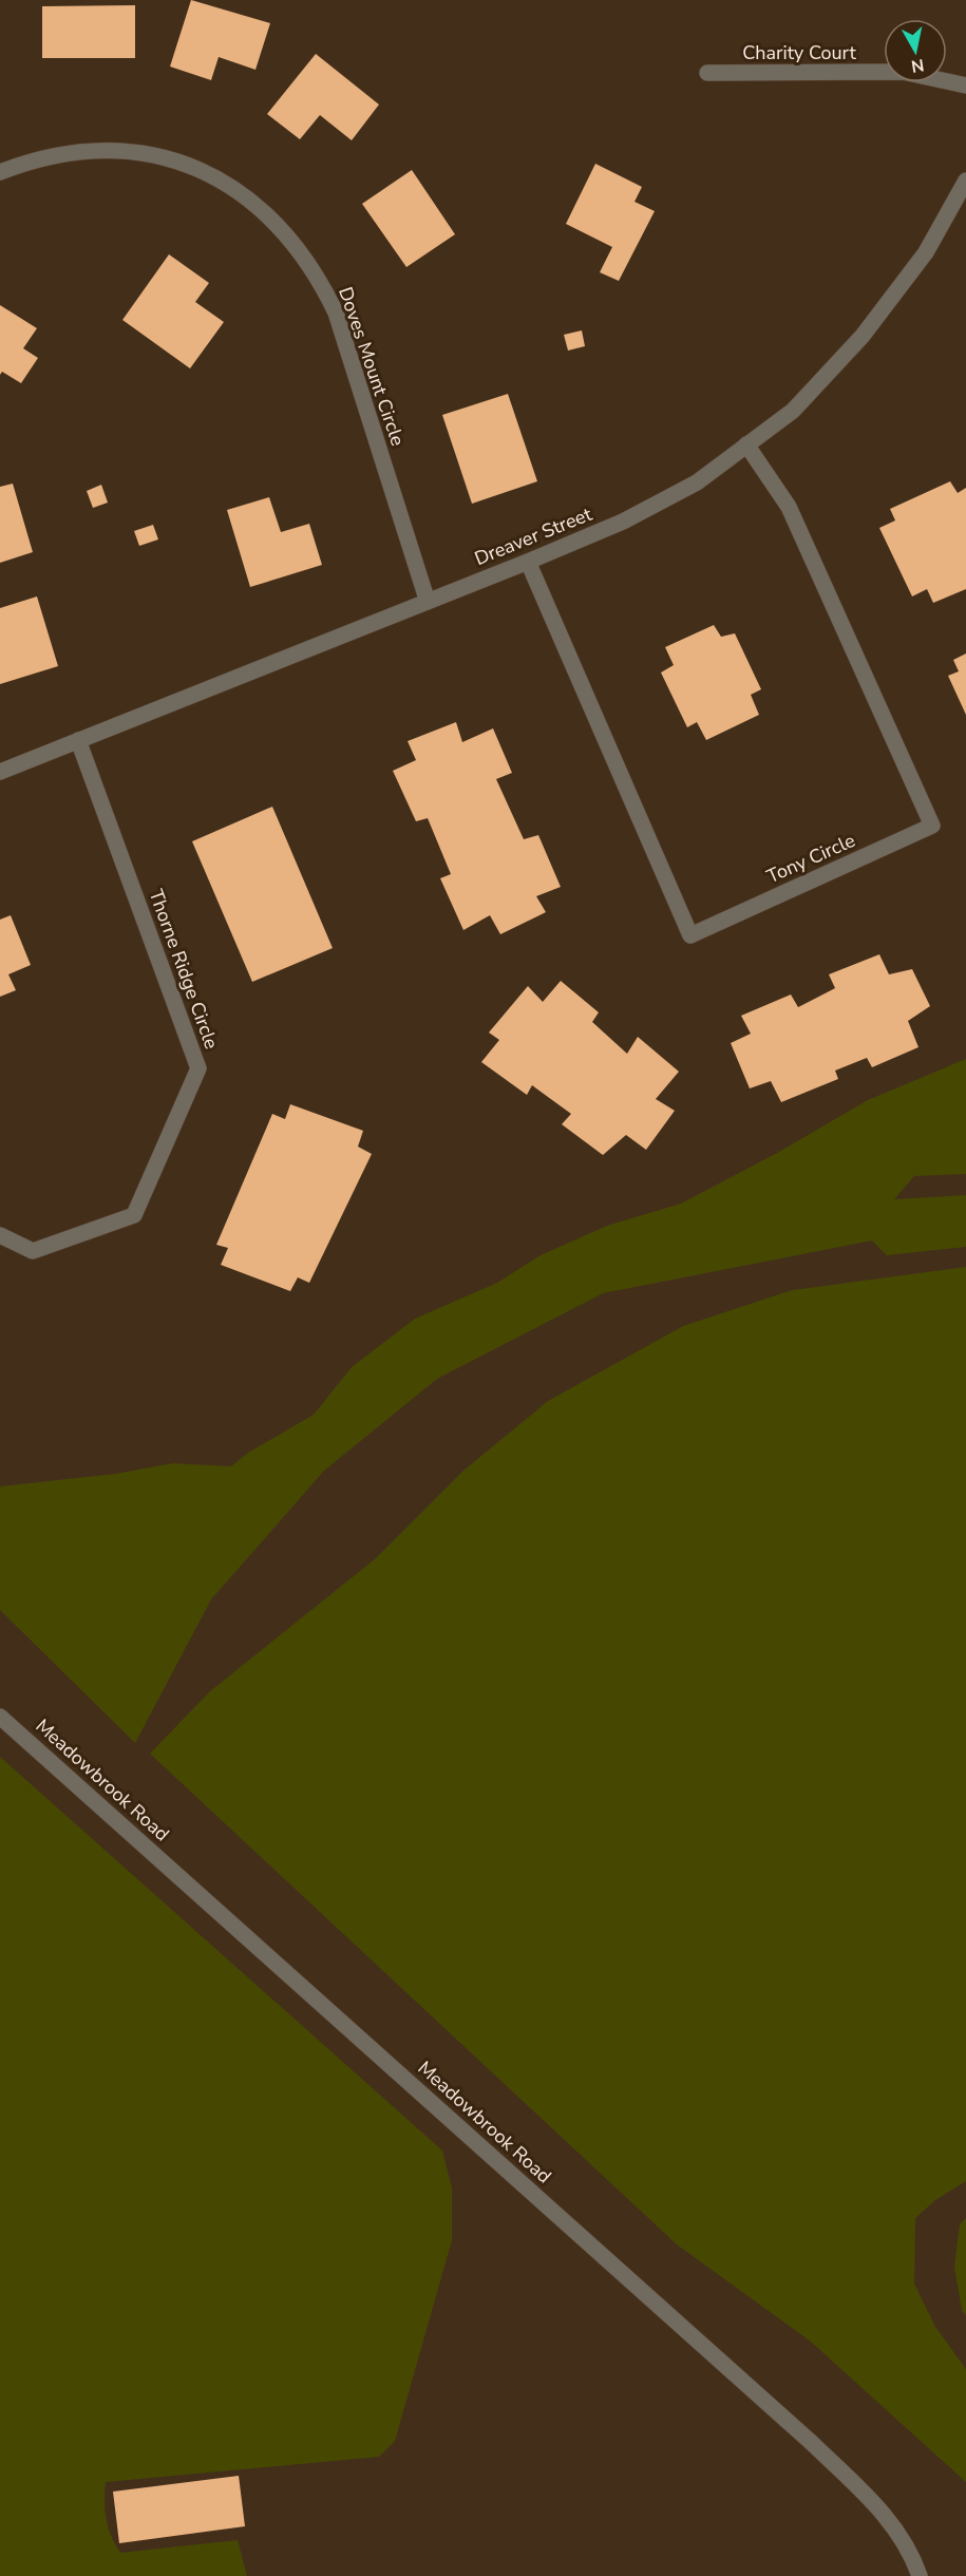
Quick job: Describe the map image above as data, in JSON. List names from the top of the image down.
{
  "streets": {
    "street": [
      "Charity Court",
      "Doves Mount Circle",
      "Dreaver Street",
      "Tony Circle",
      "Thorne Ridge Circle",
      "Meadowbrook Road"
    ]
  },
  "crossings": [
    ["Doves Mount Circle", "Dreaver Street"],
    ["Dreaver Street", "Tony Circle"],
    ["Dreaver Street", "Thorne Ridge Circle"]
  ],
  "north": "bottom"
}
